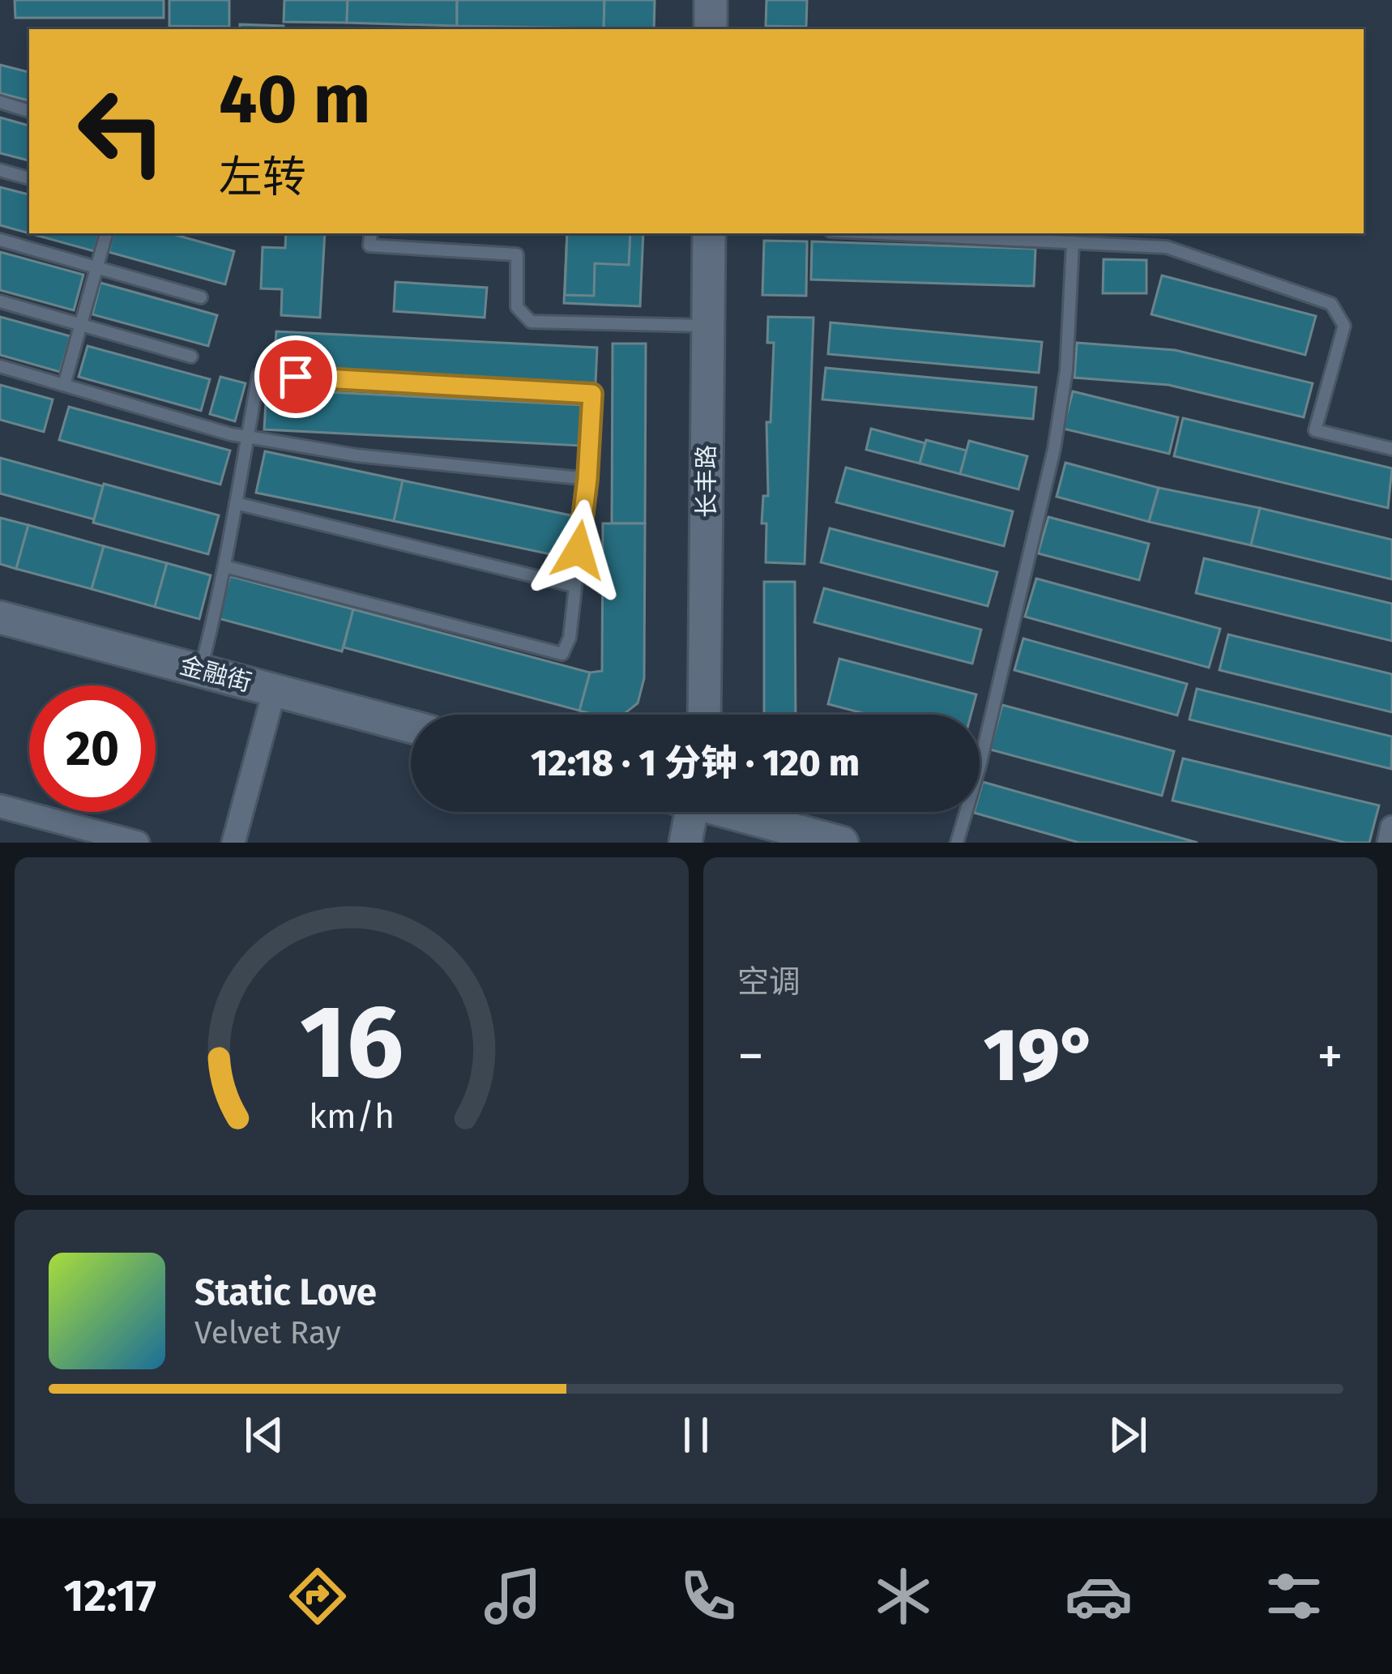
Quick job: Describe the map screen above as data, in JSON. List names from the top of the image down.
{
  "streets": {
    "street": ["长丰路", "金融街"]
  },
  "page": {
    "turn": ["40 m", "左转"],
    "limit": "20",
    "trip": "12:18 · 1 分钟 · 120 m",
    "tile": "空调",
    "heat": ["−", "19°", "+"],
    "song": ["Static Love", "Velvet Ray"],
    "tabs": "12:17",
    "gauge": ["16", "km/h"]
  }
}
